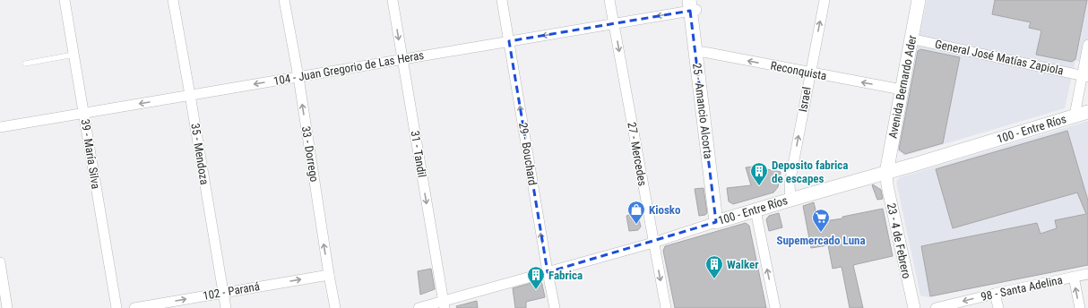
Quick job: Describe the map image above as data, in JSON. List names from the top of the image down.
{
  "streets": {
    "main road": ["Avenida Bernardo Ader", "100 - Entre Ríos"],
    "street": [
      "General José Matías Zapiola",
      "104 - Juan Gregorio de Las Heras",
      "Reconquista",
      "Israel",
      "39 - María Silva",
      "35 - Mendoza",
      "33 - Dorrego",
      "31 - Tandil",
      "29 - Bouchard",
      "27 - Mercedes",
      "23 - 4 de Febrero",
      "98 - Santa Adelina",
      "102 - Paraná"
    ]
  },
  "crossings": [
    ["General José Matías Zapiola", "Avenida Bernardo Ader"],
    ["104 - Juan Gregorio de Las Heras", "39 - María Silva"],
    ["104 - Juan Gregorio de Las Heras", "35 - Mendoza"],
    ["104 - Juan Gregorio de Las Heras", "33 - Dorrego"],
    ["104 - Juan Gregorio de Las Heras", "31 - Tandil"],
    ["104 - Juan Gregorio de Las Heras", "29 - Bouchard"],
    ["104 - Juan Gregorio de Las Heras", "27 - Mercedes"],
    ["Reconquista", "Avenida Bernardo Ader"],
    ["Reconquista", "Israel"],
    ["Avenida Bernardo Ader", "100 - Entre Ríos"],
    ["Avenida Bernardo Ader", "23 - 4 de Febrero"],
    ["Israel", "100 - Entre Ríos"],
    ["100 - Entre Ríos", "31 - Tandil"],
    ["100 - Entre Ríos", "29 - Bouchard"],
    ["100 - Entre Ríos", "27 - Mercedes"],
    ["100 - Entre Ríos", "23 - 4 de Febrero"],
    ["35 - Mendoza", "102 - Paraná"],
    ["33 - Dorrego", "102 - Paraná"]
  ],
  "one_way": [
    "104 - Juan Gregorio de Las Heras",
    "Reconquista",
    "Israel",
    "33 - Dorrego",
    "31 - Tandil",
    "29 - Bouchard",
    "27 - Mercedes",
    "98 - Santa Adelina",
    "102 - Paraná"
  ],
  "places": {
    "building": ["Deposito fabrica de escapes", "Walker", "Fabrica"],
    "shop": ["Kiosko"],
    "supermarket": ["Supemercado Luna"]
  }
}
